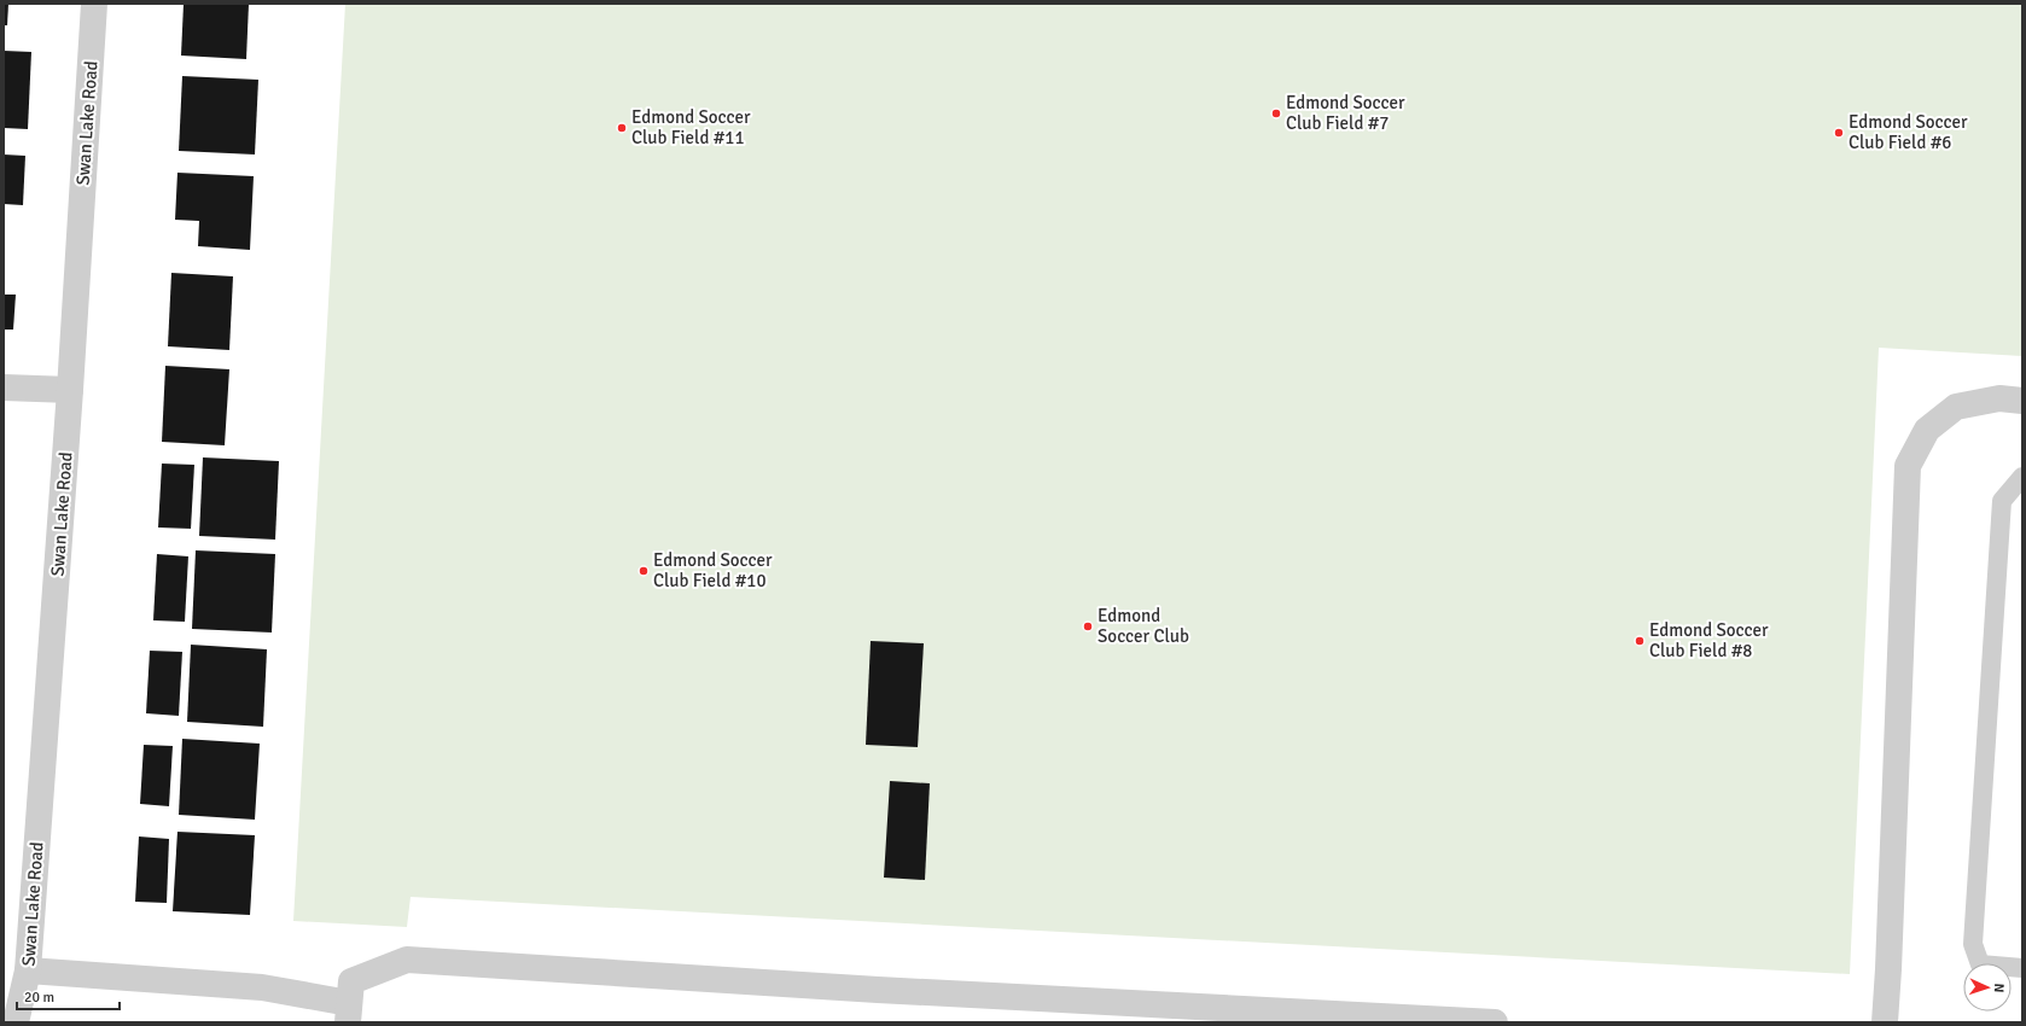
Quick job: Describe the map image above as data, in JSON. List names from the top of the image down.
{
  "streets": {
    "street": ["Swan Lake Road"]
  },
  "places": [
    "Edmond Soccer Club Field #7",
    "Edmond Soccer Club Field #11",
    "Edmond Soccer Club Field #6",
    "Edmond Soccer Club Field #10",
    "Edmond Soccer Club",
    "Edmond Soccer Club Field #8"
  ],
  "scale_bar": "20 m",
  "north": "right"
}
